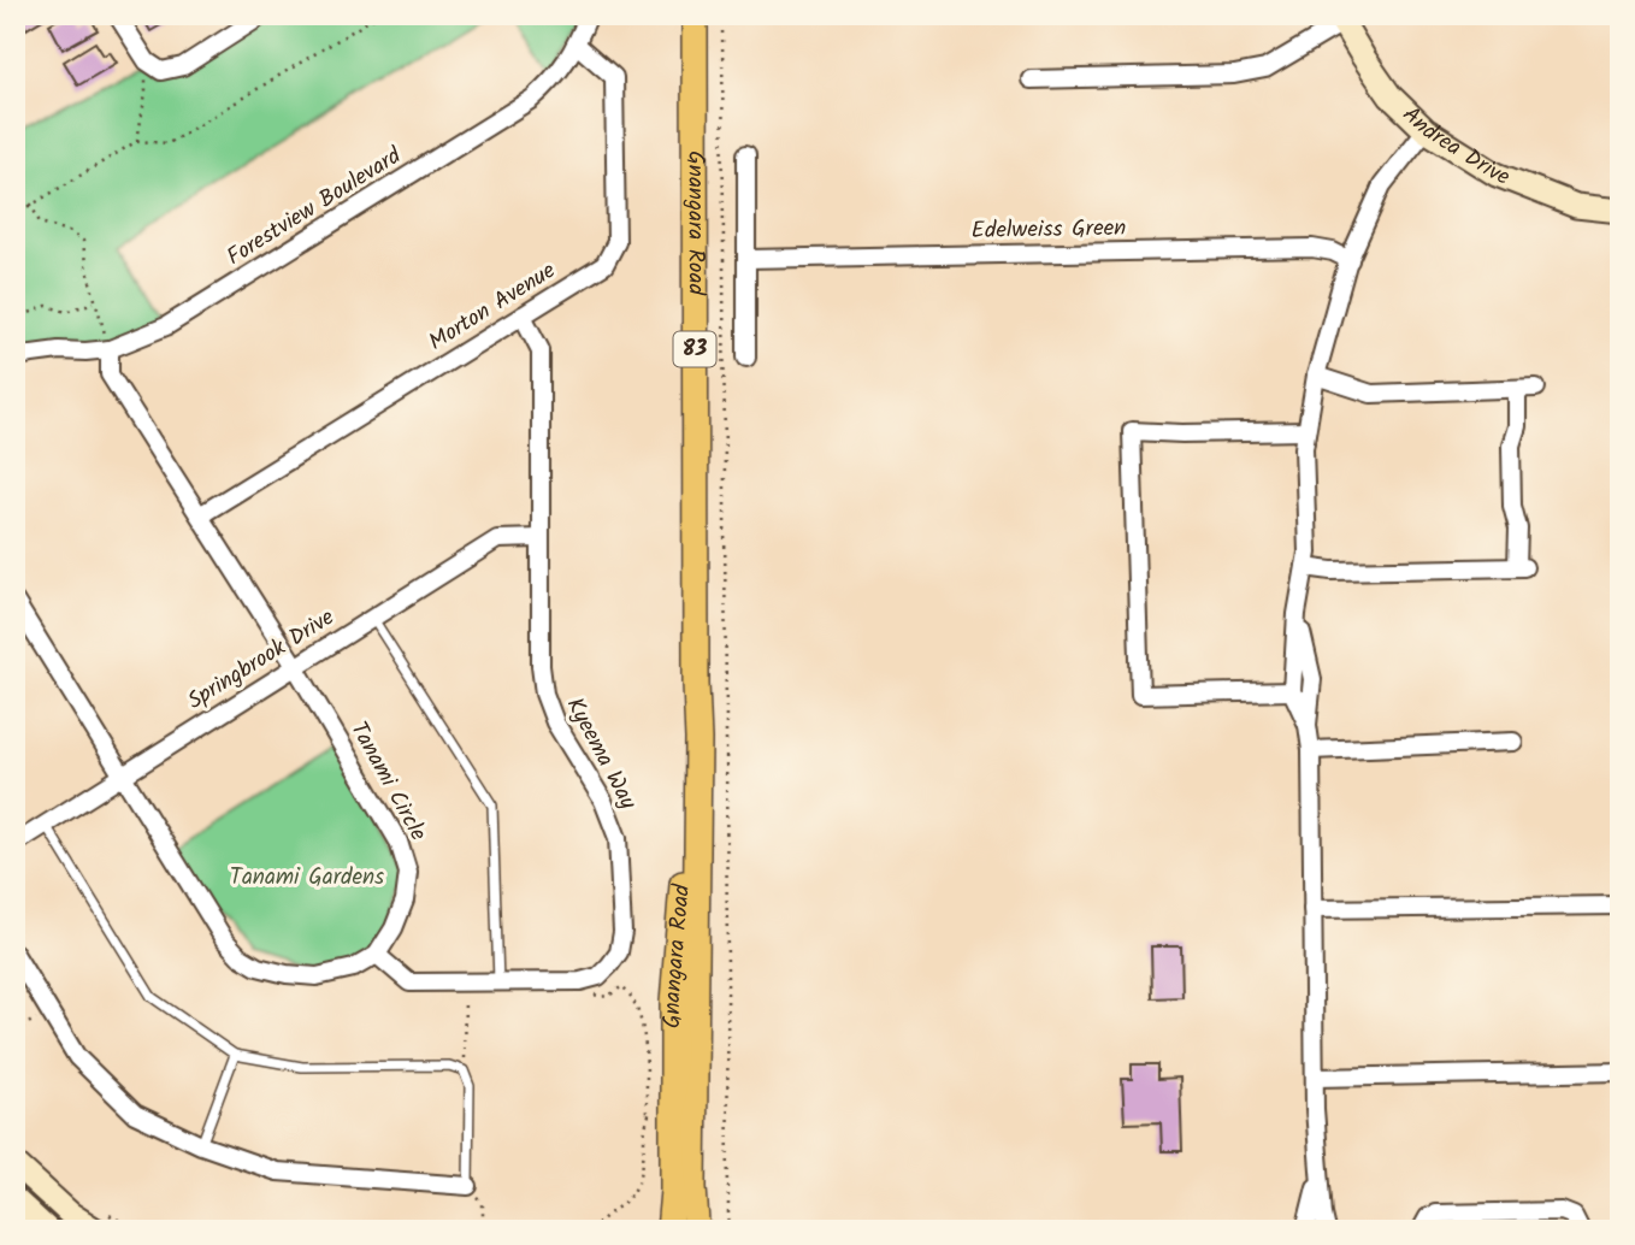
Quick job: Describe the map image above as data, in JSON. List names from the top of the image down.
{
  "streets": {
    "main road": ["Gnangara Road", "83"],
    "street": [
      "Andrea Drive",
      "Forestview Boulevard",
      "Edelweiss Green",
      "Morton Avenue",
      "Springbrook Drive",
      "Kyeema Way",
      "Tanami Circle"
    ]
  },
  "crossings": [
    ["Forestview Boulevard", "Morton Avenue"],
    ["Forestview Boulevard", "Tanami Circle"],
    ["Morton Avenue", "Kyeema Way"],
    ["Morton Avenue", "Tanami Circle"],
    ["Springbrook Drive", "Kyeema Way"],
    ["Springbrook Drive", "Tanami Circle"]
  ],
  "parks": ["Tanami Gardens"]
}
